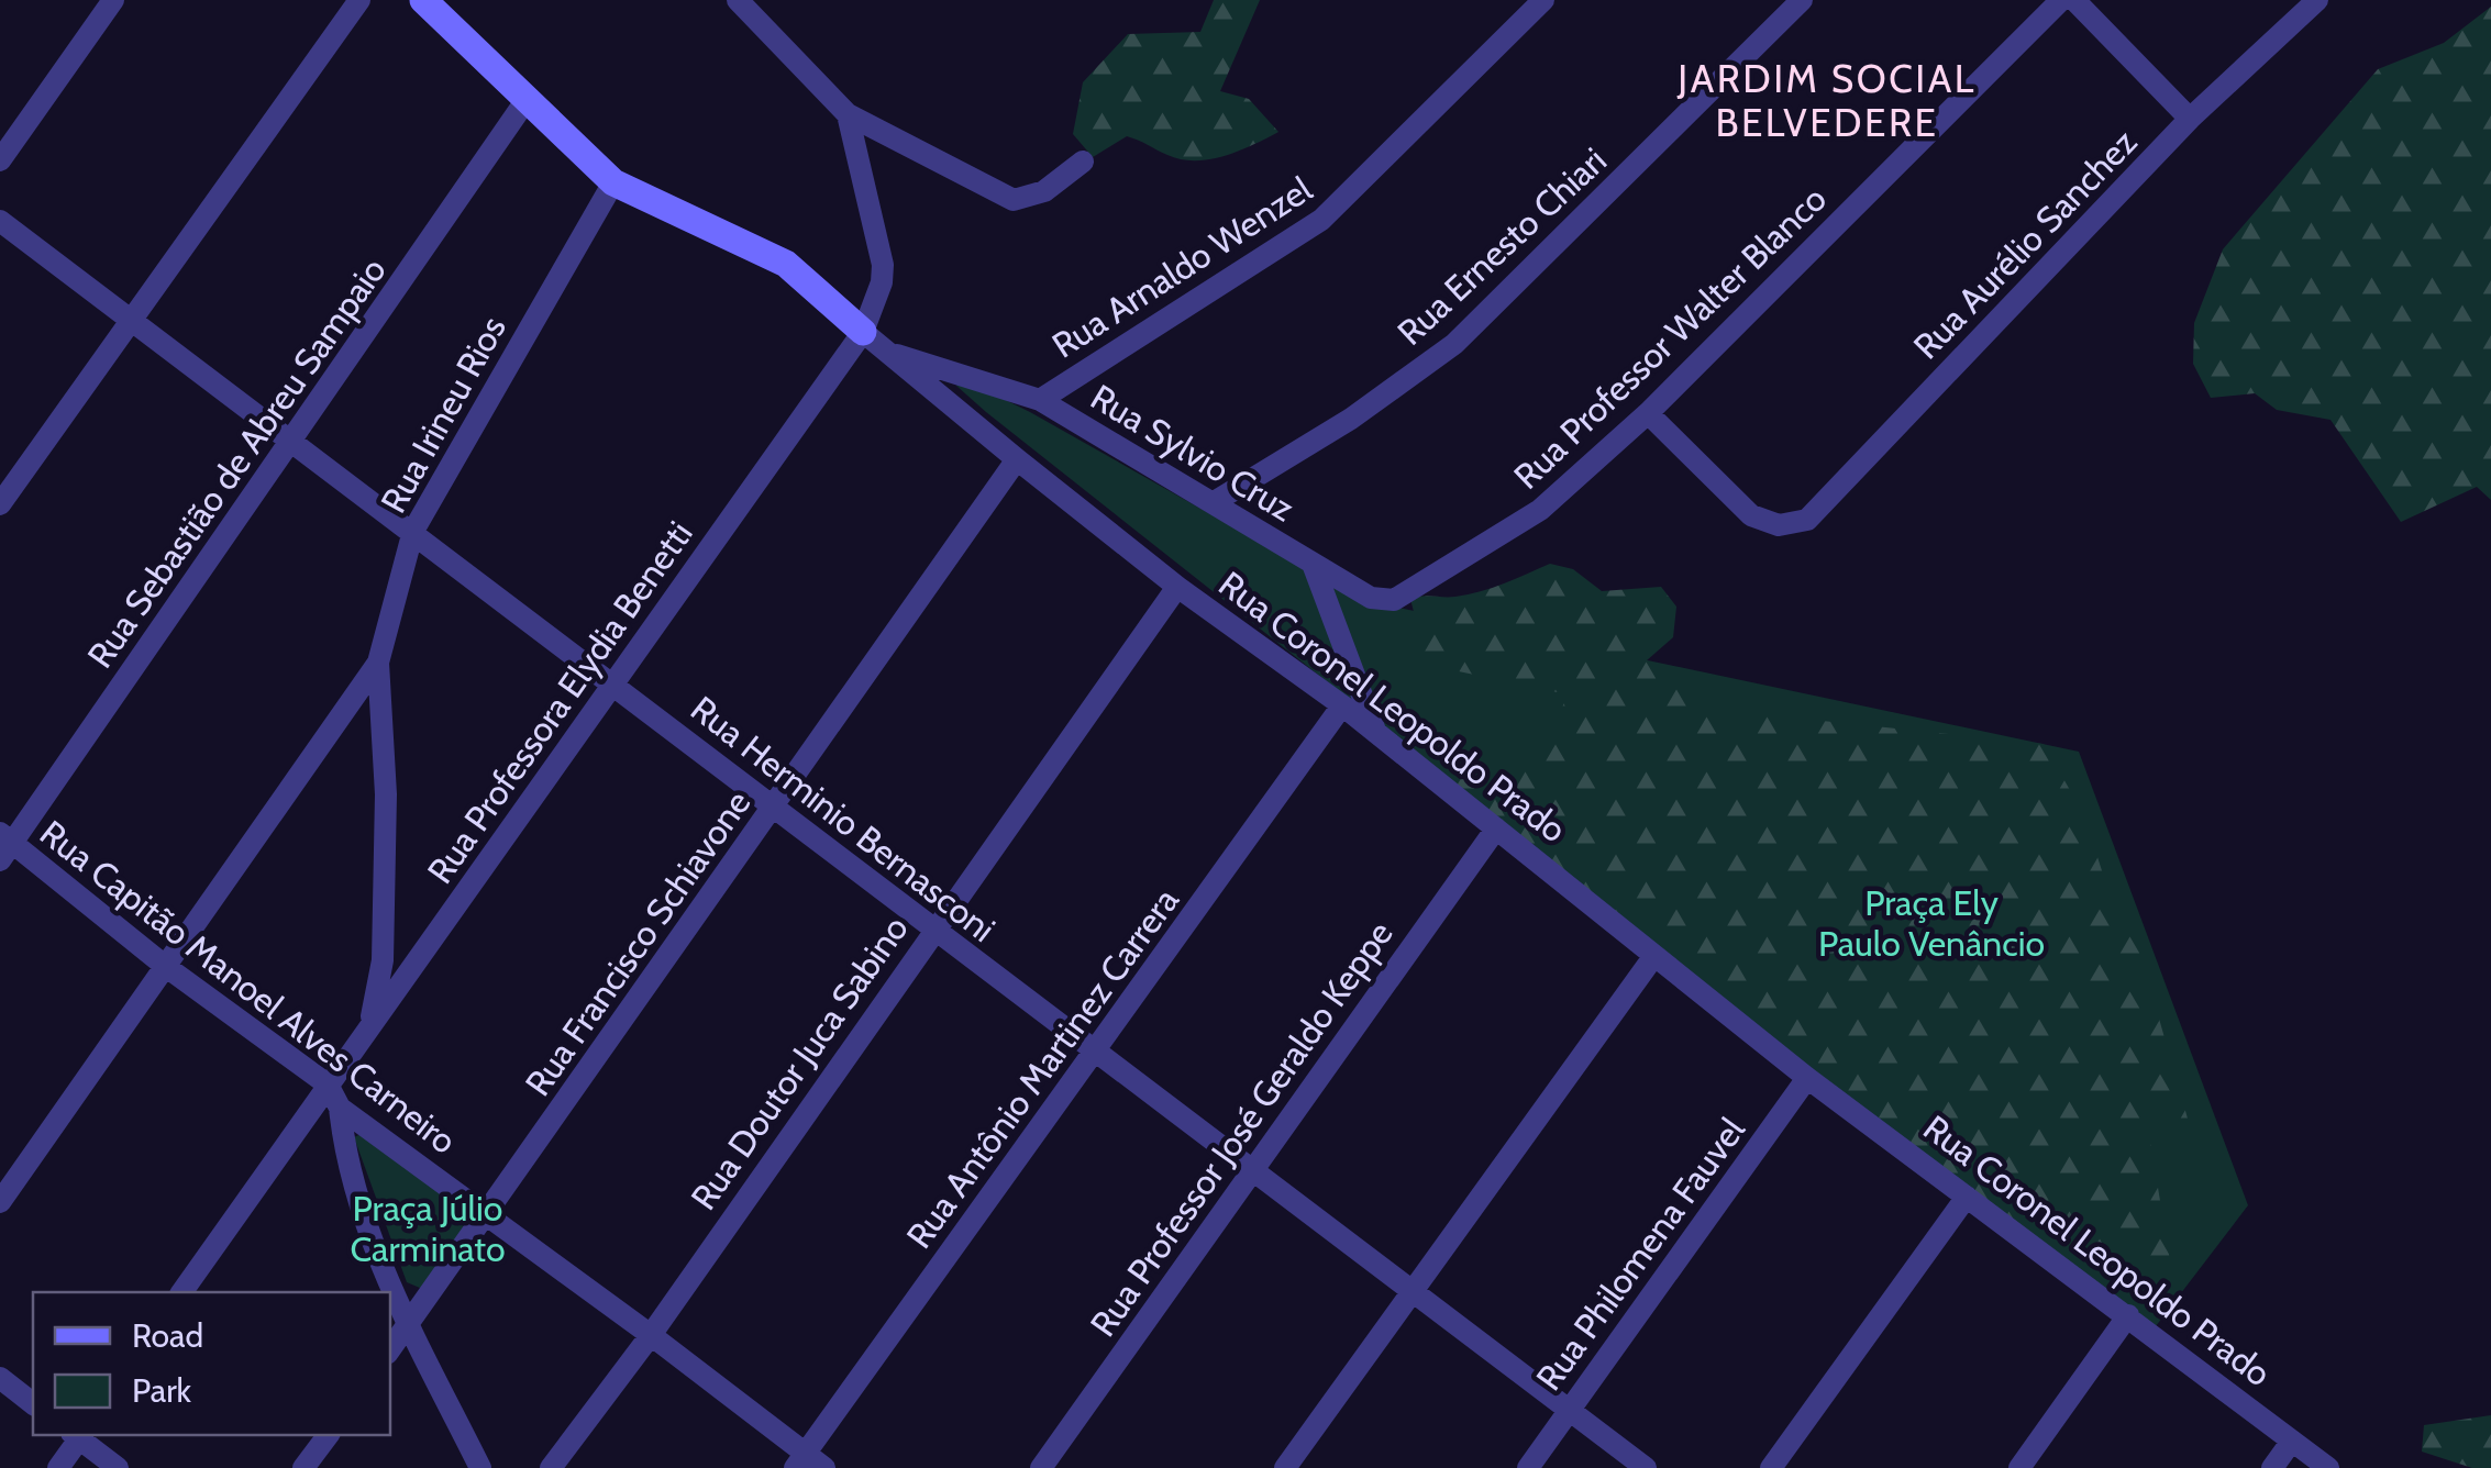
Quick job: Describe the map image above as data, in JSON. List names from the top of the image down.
{
  "streets": {
    "street": [
      "Rua Aurélio Sanchez",
      "Rua Ernesto Chiari",
      "Rua Arnaldo Wenzel",
      "Rua Professor Walter Blanco",
      "Rua Irineu Rios",
      "Rua Sylvio Cruz",
      "Rua Sebastião de Abreu Sampaio",
      "Rua Professora Elydia Benetti",
      "Rua Coronel Leopoldo Prado",
      "Rua Herminio Bernasconi",
      "Rua Francisco Schiavone",
      "Rua Capitão Manoel Alves Carneiro",
      "Rua Doutor Juca Sabino",
      "Rua Antônio Martinez Carrera",
      "Rua Professor José Geraldo Keppe",
      "Rua Philomena Fauvel"
    ]
  },
  "crossings": [
    ["Rua Aurélio Sanchez", "Rua Professor Walter Blanco"],
    ["Rua Ernesto Chiari", "Rua Sylvio Cruz"],
    ["Rua Arnaldo Wenzel", "Rua Sylvio Cruz"],
    ["Rua Professor Walter Blanco", "Rua Sylvio Cruz"],
    ["Rua Irineu Rios", "Rua Professora Elydia Benetti"],
    ["Rua Irineu Rios", "Rua Coronel Leopoldo Prado"],
    ["Rua Irineu Rios", "Rua Herminio Bernasconi"],
    ["Rua Sylvio Cruz", "Rua Coronel Leopoldo Prado"],
    ["Rua Sebastião de Abreu Sampaio", "Rua Coronel Leopoldo Prado"],
    ["Rua Sebastião de Abreu Sampaio", "Rua Herminio Bernasconi"],
    ["Rua Sebastião de Abreu Sampaio", "Rua Capitão Manoel Alves Carneiro"],
    ["Rua Professora Elydia Benetti", "Rua Coronel Leopoldo Prado"],
    ["Rua Professora Elydia Benetti", "Rua Herminio Bernasconi"],
    ["Rua Professora Elydia Benetti", "Rua Capitão Manoel Alves Carneiro"],
    ["Rua Coronel Leopoldo Prado", "Rua Francisco Schiavone"],
    ["Rua Coronel Leopoldo Prado", "Rua Doutor Juca Sabino"],
    ["Rua Coronel Leopoldo Prado", "Rua Antônio Martinez Carrera"],
    ["Rua Coronel Leopoldo Prado", "Rua Professor José Geraldo Keppe"],
    ["Rua Coronel Leopoldo Prado", "Rua Philomena Fauvel"],
    ["Rua Herminio Bernasconi", "Rua Francisco Schiavone"],
    ["Rua Herminio Bernasconi", "Rua Doutor Juca Sabino"],
    ["Rua Herminio Bernasconi", "Rua Antônio Martinez Carrera"],
    ["Rua Herminio Bernasconi", "Rua Professor José Geraldo Keppe"],
    ["Rua Herminio Bernasconi", "Rua Philomena Fauvel"],
    ["Rua Francisco Schiavone", "Rua Capitão Manoel Alves Carneiro"],
    ["Rua Capitão Manoel Alves Carneiro", "Rua Doutor Juca Sabino"],
    ["Rua Capitão Manoel Alves Carneiro", "Rua Antônio Martinez Carrera"]
  ],
  "districts": ["JARDIM SOCIAL BELVEDERE"],
  "parks": ["Praça Ely Paulo Venâncio", "Praça Júlio Carminato"],
  "legend": ["Road", "Park"]
}
